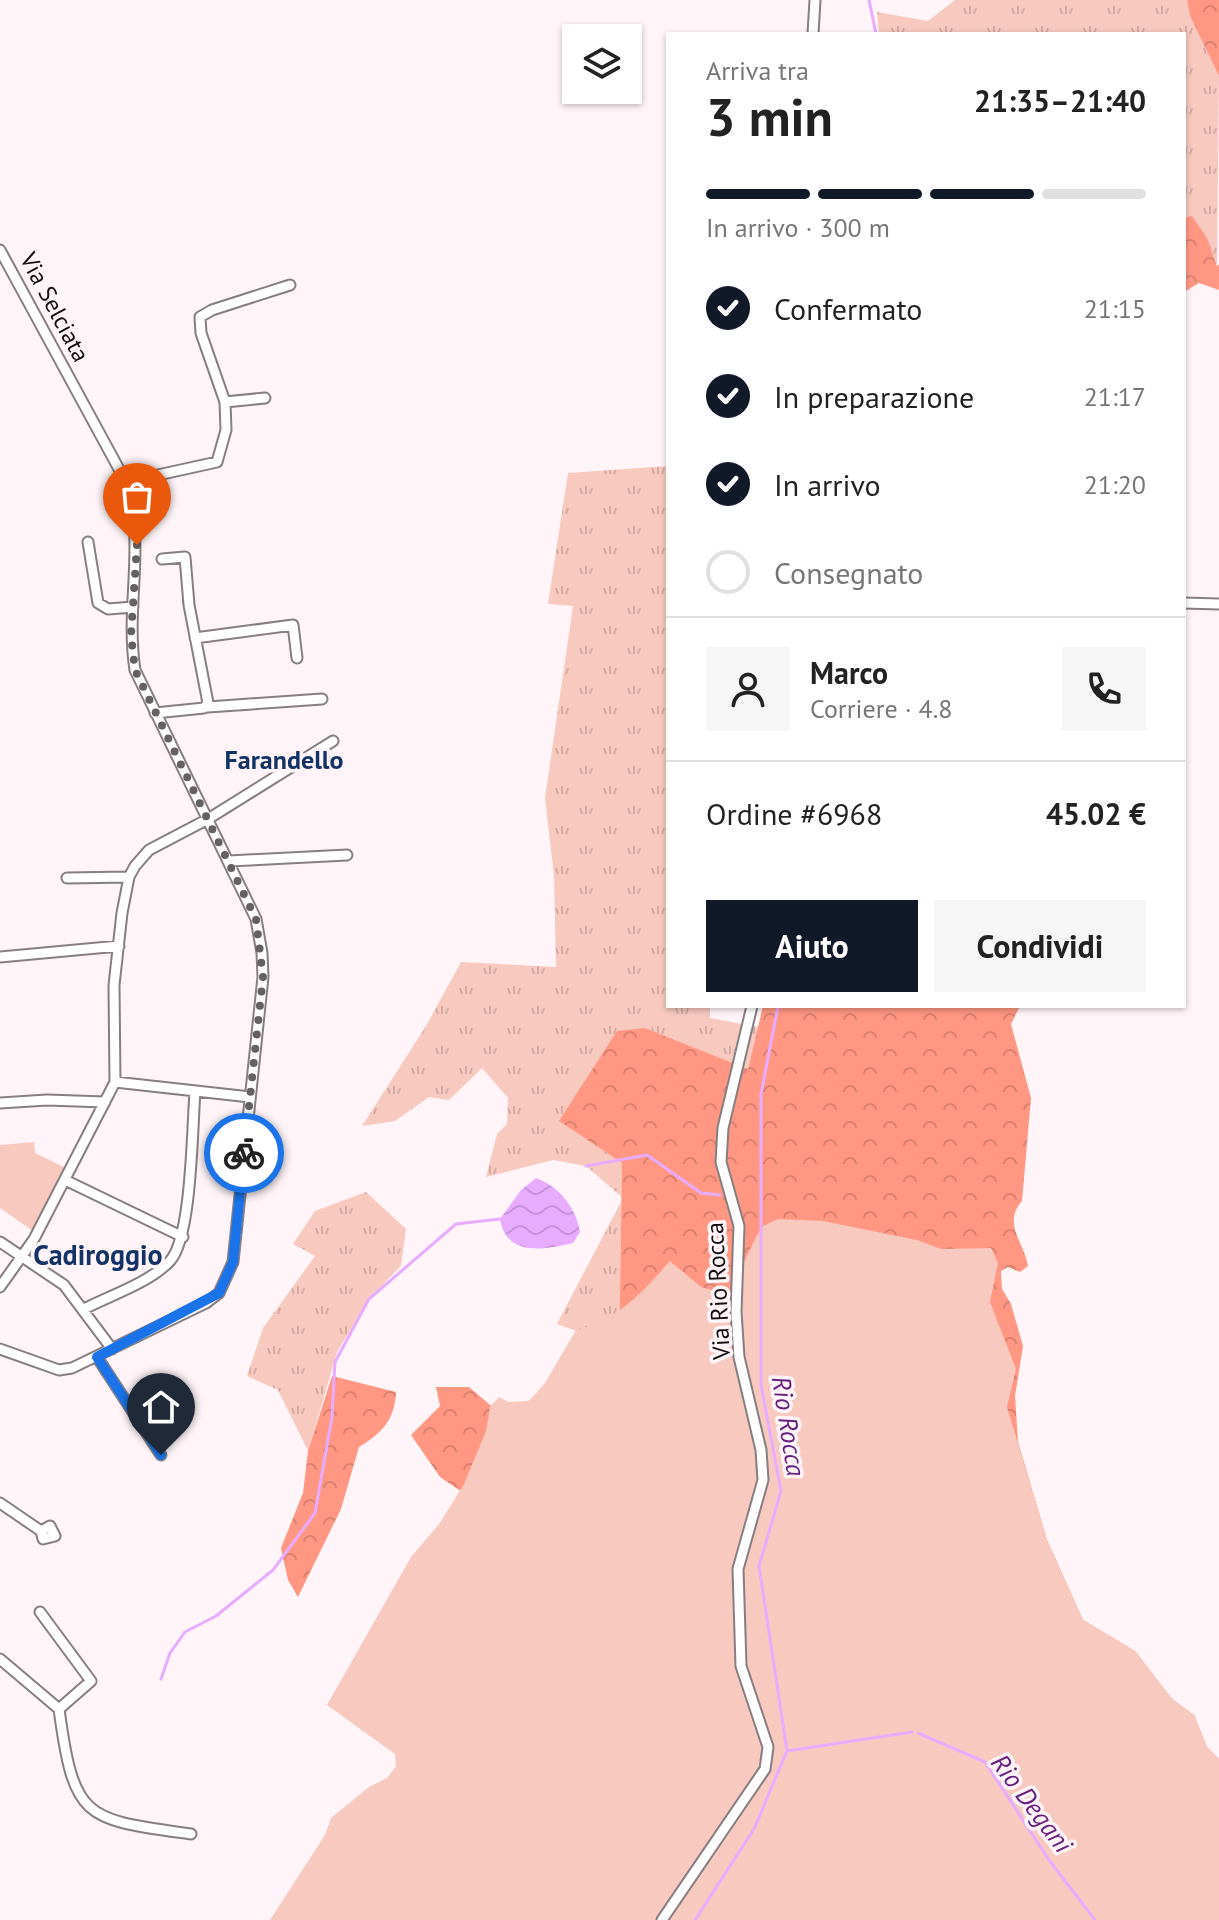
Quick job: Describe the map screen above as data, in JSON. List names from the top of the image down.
{
  "streets": {
    "street": ["Via Selciata", "Via Rio Rocca"]
  },
  "districts": ["Farandello", "Cadiroggio"],
  "water": ["Rio Rocca", "Rio Degani"],
  "page": {
    "heading": ["3 min", "Arriva tra", "21:35–21:40"],
    "panel": [
      "Marco",
      "Corriere · 4.8",
      "Ordine #6968",
      "45.02 €"
    ],
    "bar": "In arrivo · 300 m",
    "list": [
      ["Confermato", "21:15"],
      ["In preparazione", "21:17"],
      ["In arrivo", "21:20"],
      "Consegnato"
    ],
    "buttons": ["Aiuto", "Condividi"]
  }
}
